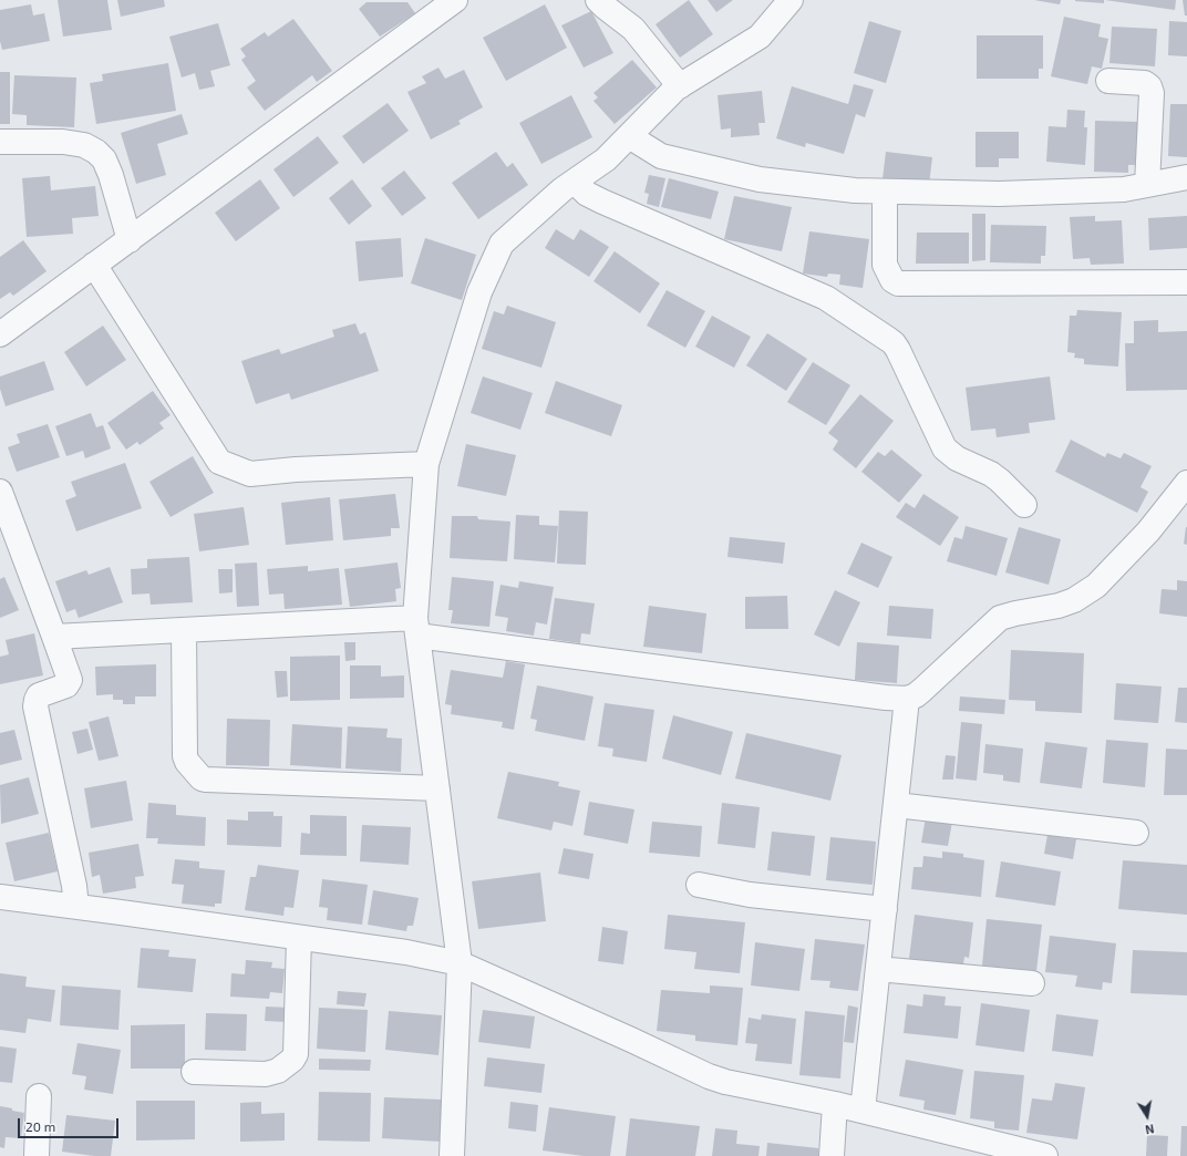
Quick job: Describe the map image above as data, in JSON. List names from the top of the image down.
{
  "scale_bar": "20 m",
  "north": "bottom"
}
